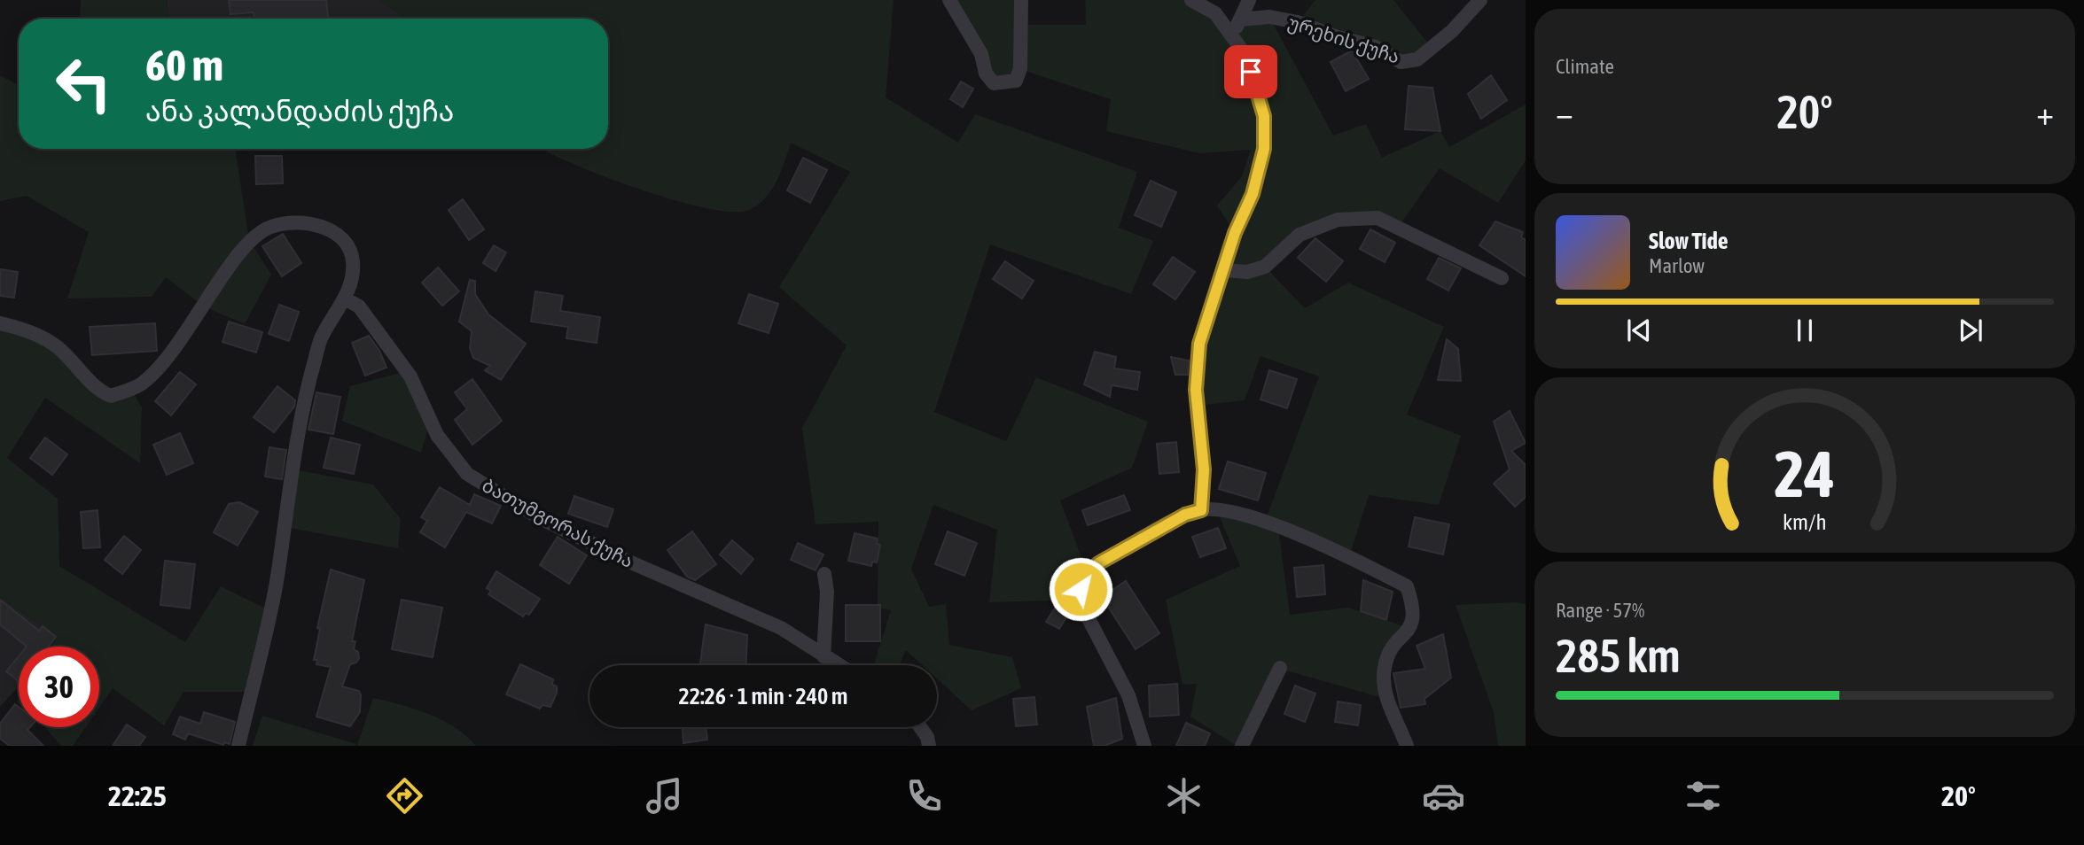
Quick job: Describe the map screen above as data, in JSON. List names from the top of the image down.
{
  "streets": {
    "street": ["ურეხის ქუჩა", "ბათუმგორას ქუჩა"]
  },
  "page": {
    "tile": [
      "Climate",
      ["Range · 57%", "285 km"]
    ],
    "turn": ["60 m", "ანა კალანდაძის ქუჩა"],
    "heat": ["−", "20°", "+"],
    "song": ["Slow Tide", "Marlow"],
    "limit": "30",
    "trip": "22:26 · 1 min · 240 m",
    "tabs": ["22:25", "20°"],
    "gauge": ["24", "km/h"]
  }
}
